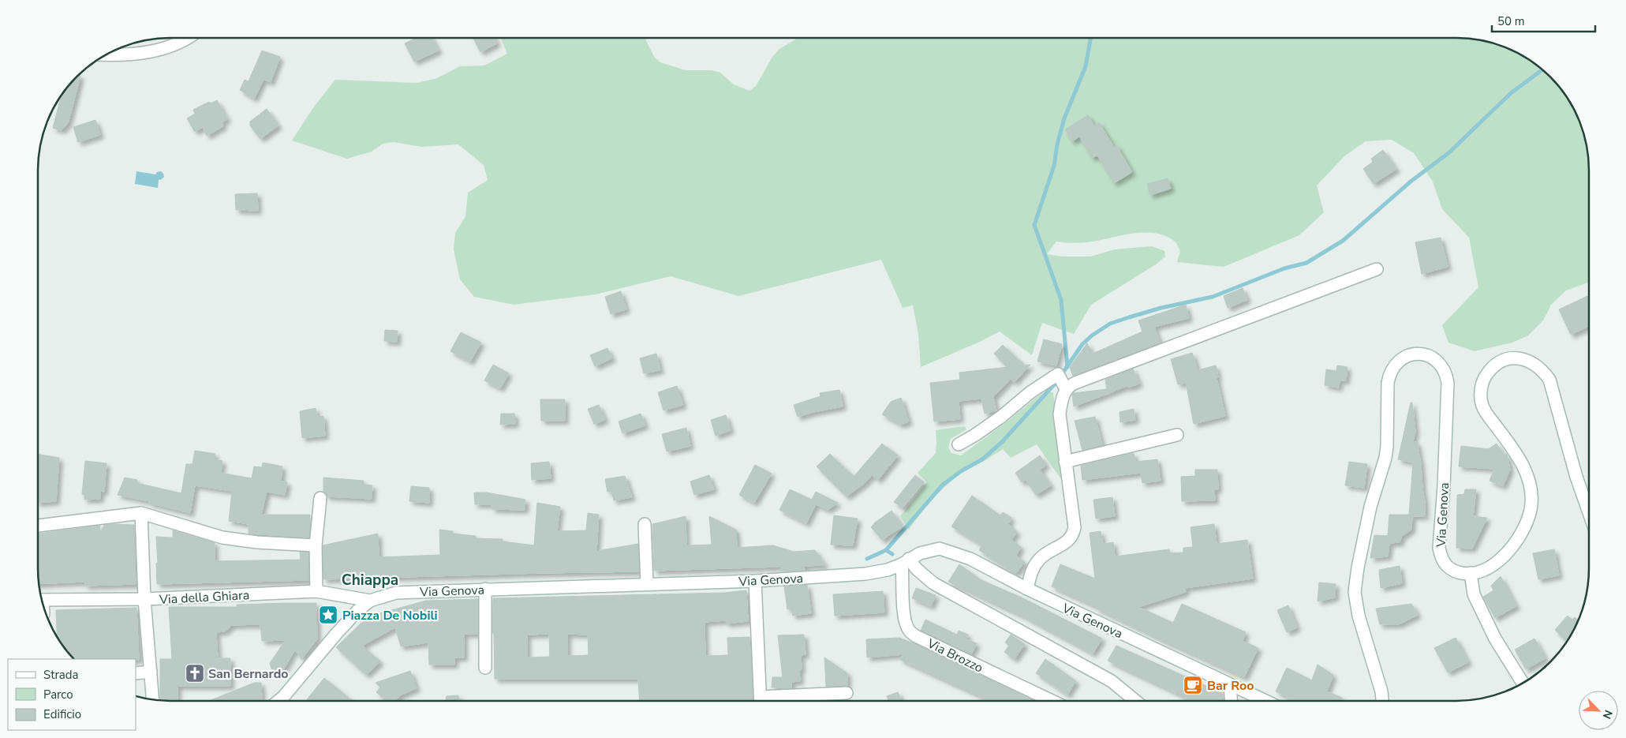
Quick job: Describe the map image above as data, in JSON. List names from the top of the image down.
{
  "streets": {
    "street": ["Via Genova", "Via della Ghiara", "Via Brozzo"]
  },
  "crossings": [
    ["Via Genova", "Via della Ghiara"],
    ["Via Genova", "Via Brozzo"]
  ],
  "districts": ["Chiappa"],
  "places": {
    "place": ["Piazza De Nobili"],
    "church": ["San Bernardo"],
    "cafe": ["Bar Roo"]
  },
  "legend": ["Strada", "Parco", "Edificio"],
  "scale_bar": "50 m",
  "north": "bottom right"
}
